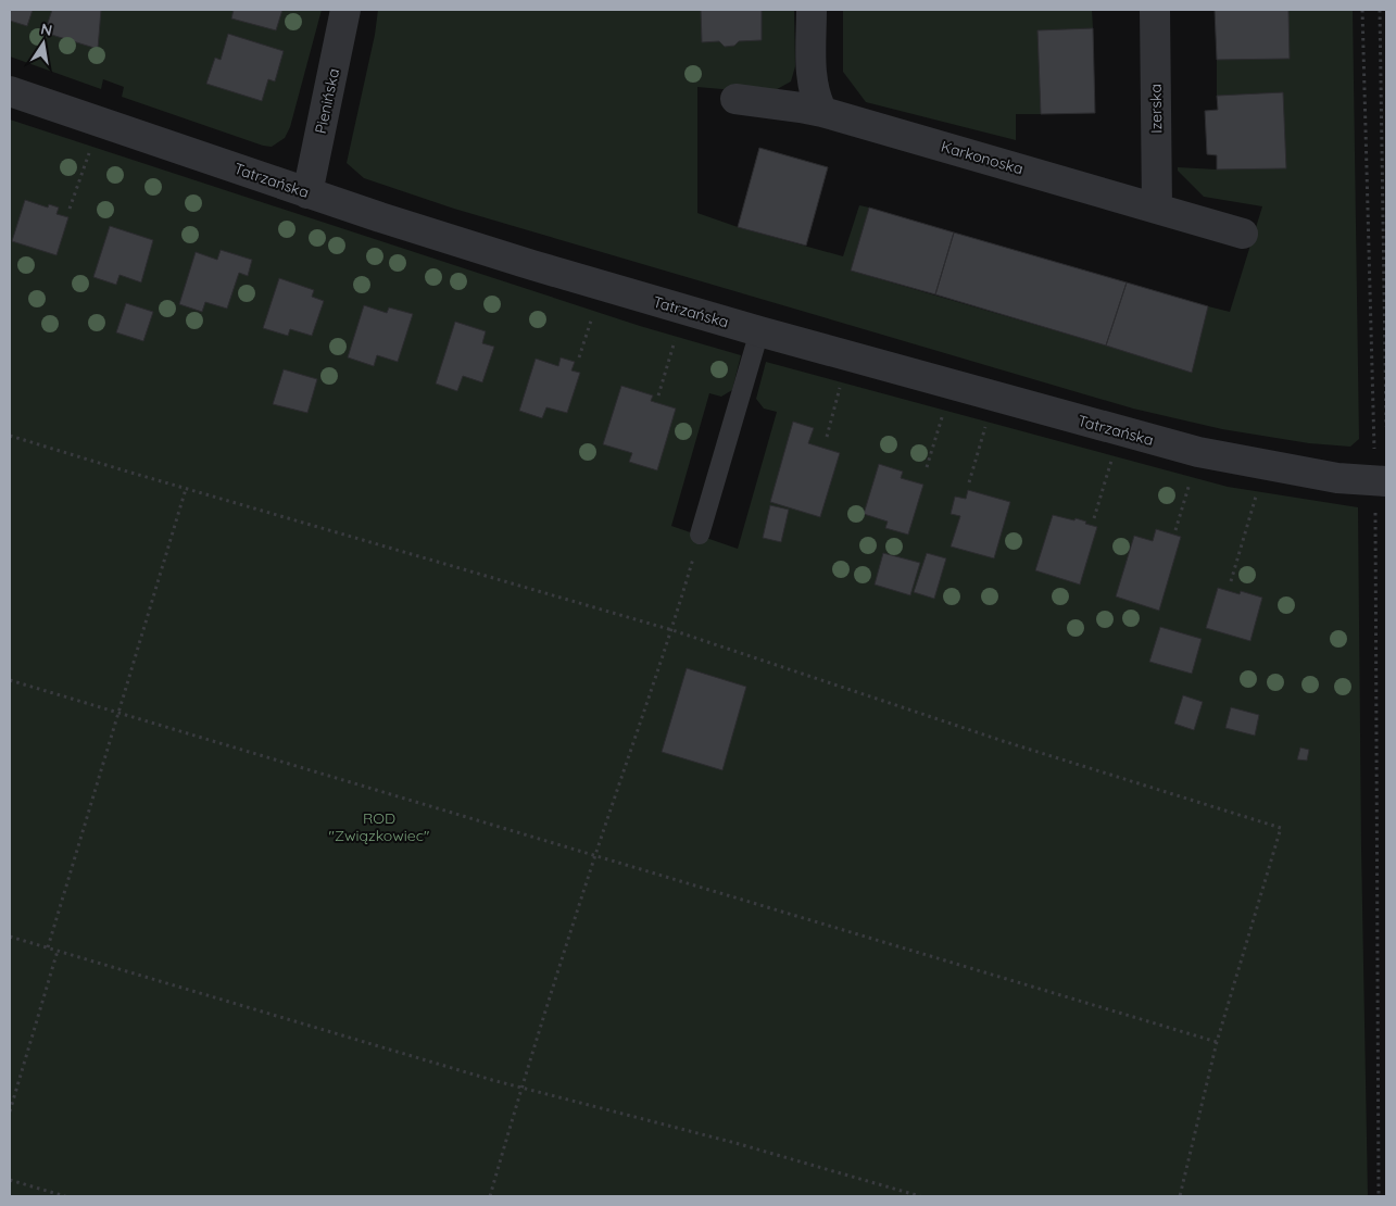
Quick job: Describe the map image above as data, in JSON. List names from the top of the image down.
{
  "streets": {
    "street": [
      "Pienińska",
      "Izerska",
      "Karkonoska",
      "Tatrzańska"
    ]
  },
  "crossings": [
    ["Pienińska", "Tatrzańska"],
    ["Izerska", "Karkonoska"]
  ],
  "parks": ["ROD \"Związkowiec\""],
  "north": "top"
}
